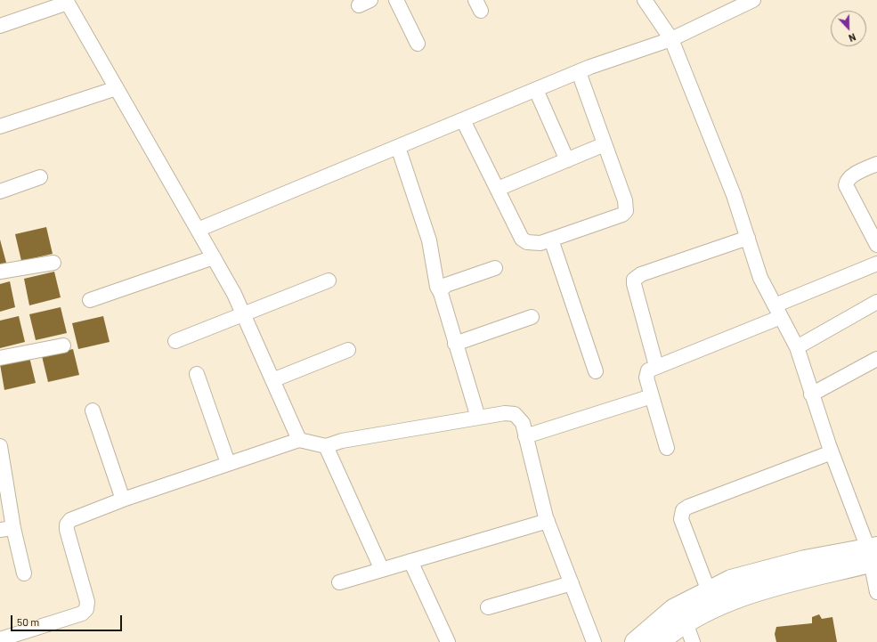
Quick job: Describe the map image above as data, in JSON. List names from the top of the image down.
{
  "scale_bar": "50 m",
  "north": "bottom"
}
